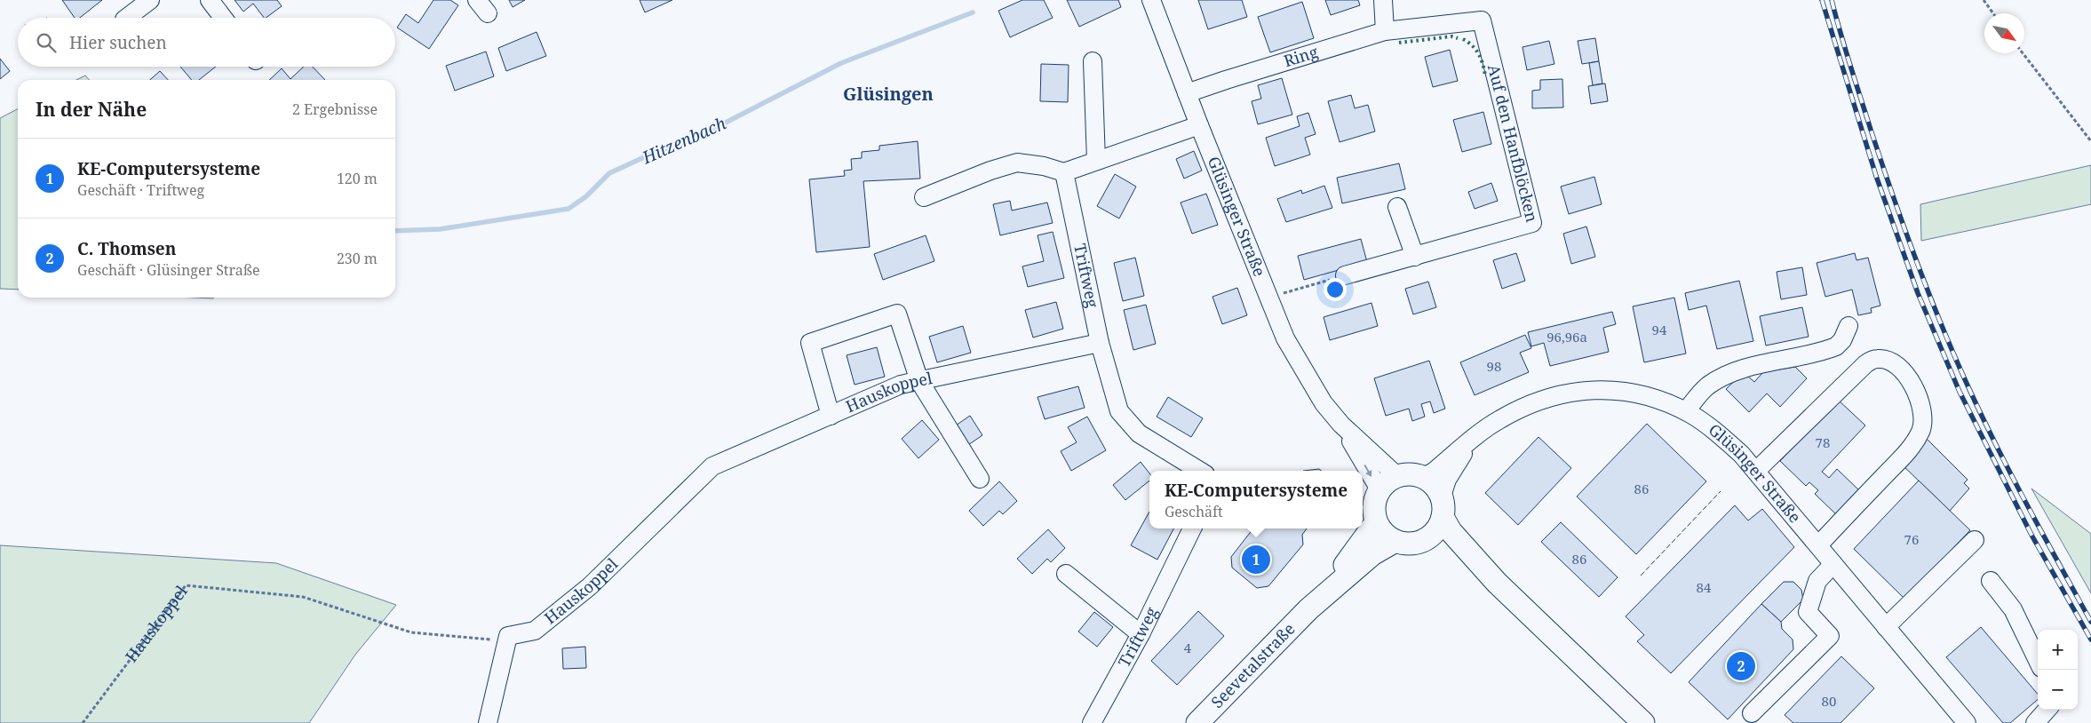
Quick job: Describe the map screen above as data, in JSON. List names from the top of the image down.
{
  "streets": {
    "main road": ["Glüsinger Straße", "Seevetalstraße"],
    "street": [
      "Ring",
      "Auf den Hanfblöcken",
      "Triftweg",
      "Hauskoppel"
    ]
  },
  "crossings": [
    ["Ring", "Auf den Hanfblöcken"],
    ["Ring", "Glüsinger Straße"],
    ["Glüsinger Straße", "Seevetalstraße"],
    ["Triftweg", "Hauskoppel"]
  ],
  "districts": ["Glüsingen"],
  "water": ["Hitzenbach"],
  "house_numbers": [
    "94",
    "96,96a",
    "98",
    "78",
    "86",
    "76",
    "86",
    "84",
    "4",
    "80"
  ],
  "north": "bottom right",
  "page": {
    "search": "Hier suchen",
    "heading": ["In der Nähe", "2 Ergebnisse"],
    "list": [
      {
        "mark": "1",
        "name": "KE-Computersysteme",
        "note": "Geschäft · Triftweg",
        "value": "120 m"
      },
      {
        "mark": "2",
        "name": "C. Thomsen",
        "note": "Geschäft · Glüsinger Straße",
        "value": "230 m"
      }
    ],
    "popup": ["KE-Computersysteme", "Geschäft"],
    "pins": ["1", "2"],
    "map_buttons": ["+", "−"]
  }
}
